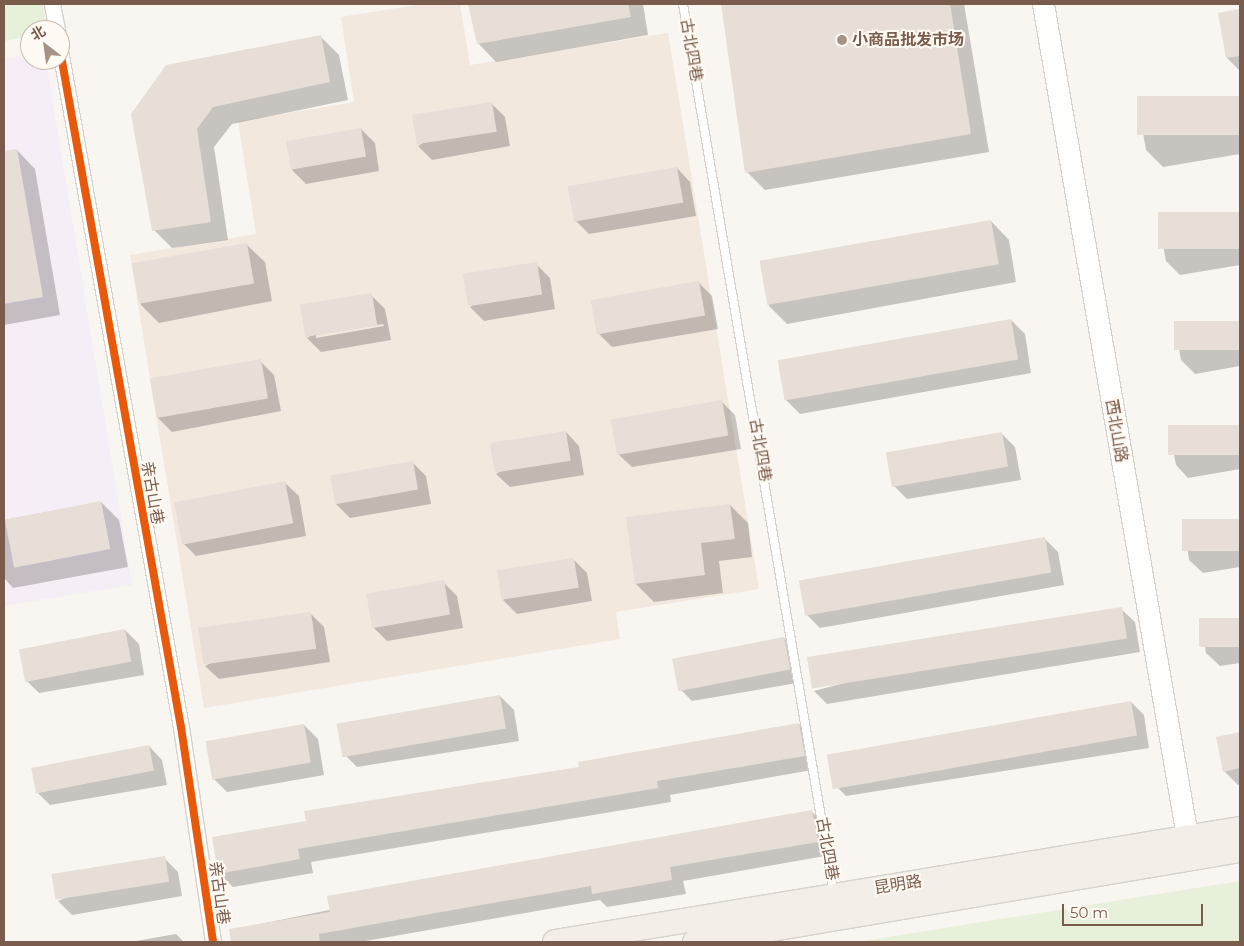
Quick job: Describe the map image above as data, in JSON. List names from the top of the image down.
{
  "streets": {
    "main road": ["西北山路", "昆明路"],
    "street": ["亲古山巷"],
    "lane": ["古北四巷"]
  },
  "crossings": [
    ["古北四巷", "昆明路"],
    ["西北山路", "昆明路"]
  ],
  "places": ["小商品批发市场"],
  "scale_bar": "50 m",
  "north": "top left"
}
